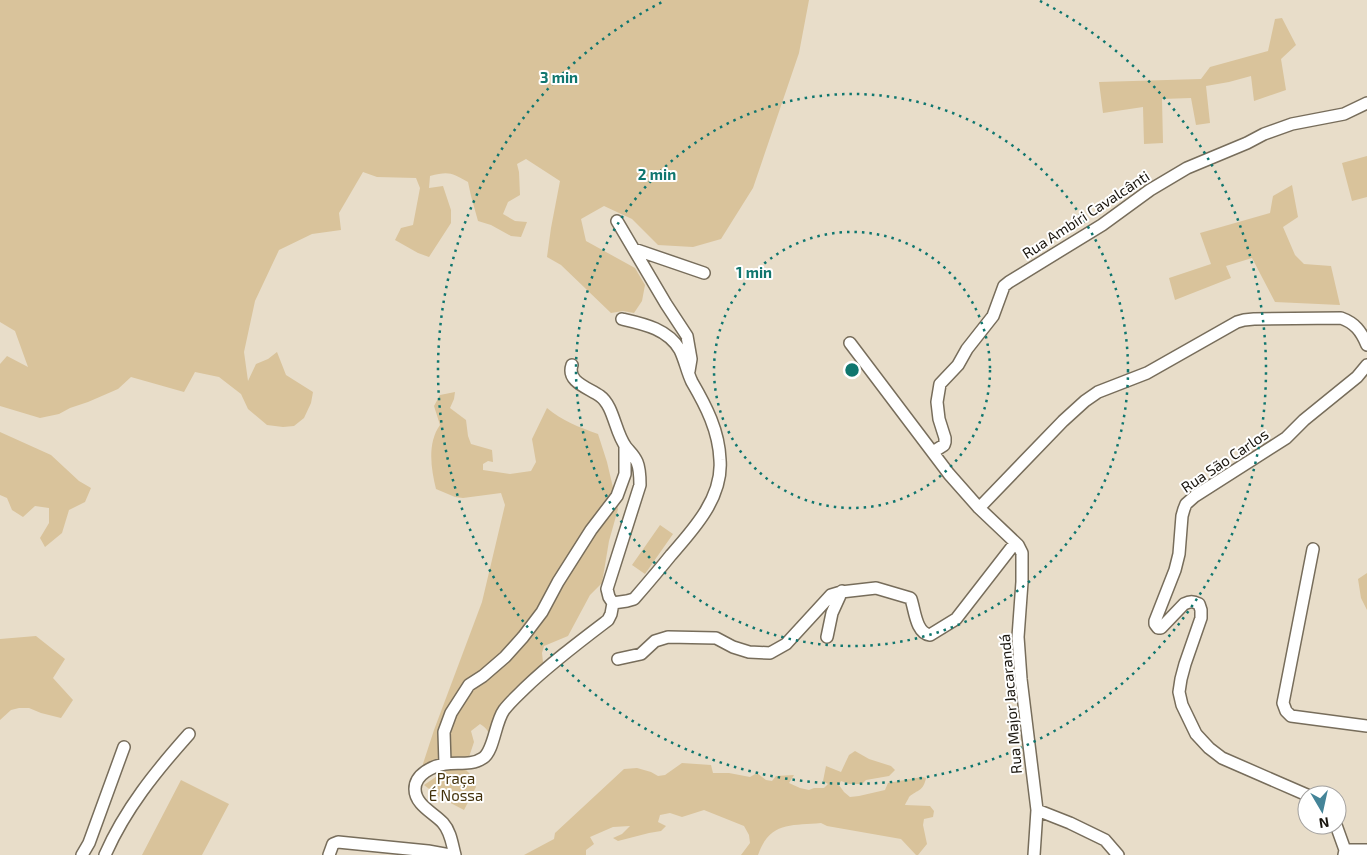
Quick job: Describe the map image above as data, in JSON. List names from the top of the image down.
{
  "streets": {
    "street": ["Rua Ambíri Cavalcânti", "Rua São Carlos", "Rua Major Jacarandá"]
  },
  "crossings": [
    ["Rua Ambíri Cavalcânti", "Rua Major Jacarandá"]
  ],
  "parks": ["Praça É Nossa"],
  "north": "bottom",
  "rings": ["3 min", "2 min", "1 min"]
}
